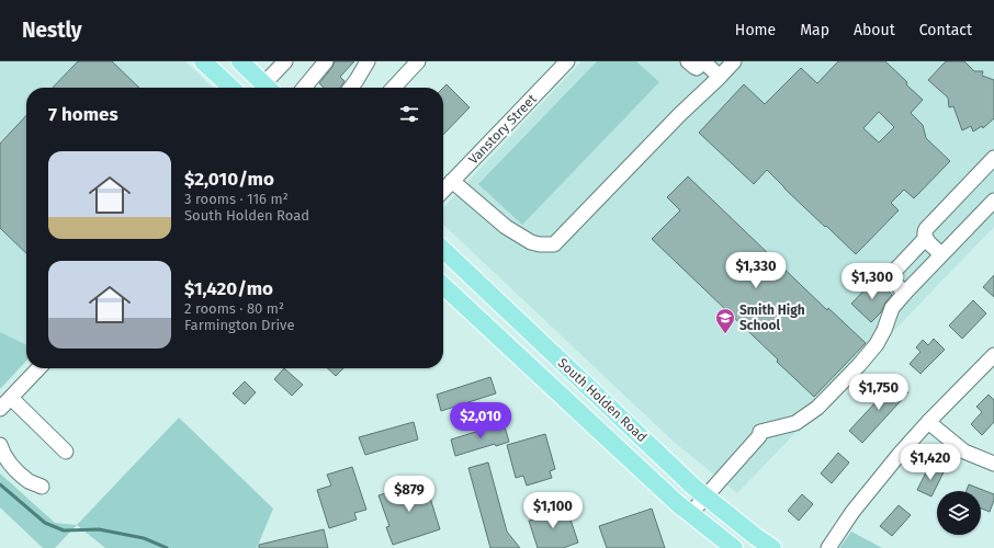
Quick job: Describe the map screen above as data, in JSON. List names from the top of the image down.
{
  "streets": {
    "main road": ["South Holden Road"],
    "street": ["Vanstory Street"]
  },
  "places": {
    "school or university": ["Smith High School"]
  },
  "page": {
    "header": "Nestly",
    "nav": [
      "Home",
      "Map",
      "About",
      "Contact"
    ],
    "heading": "7 homes",
    "list": [
      {
        "name": "$2,010/mo",
        "note": "3 rooms · 116 m² · South Holden Road"
      },
      {
        "name": "$1,420/mo",
        "note": "2 rooms · 80 m² · Farmington Drive"
      }
    ],
    "price": [
      "$1,330",
      "$1,300",
      "$1,750",
      "$2,010",
      "$1,420",
      "$879",
      "$1,100"
    ]
  }
}
